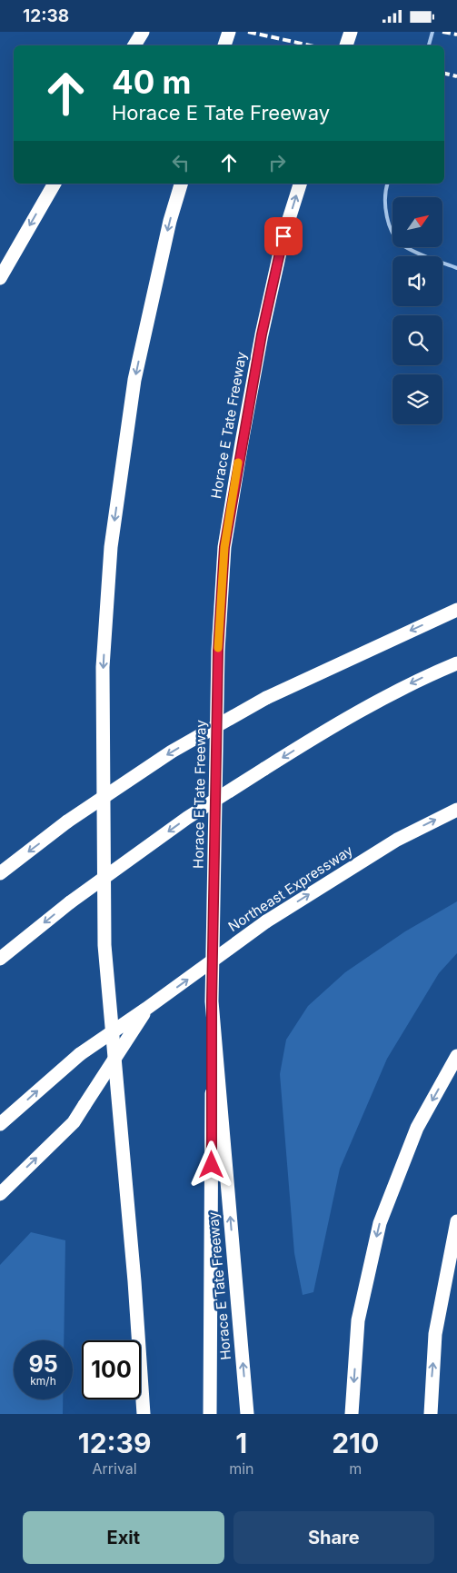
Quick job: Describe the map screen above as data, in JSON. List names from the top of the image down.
{
  "streets": {
    "highway": ["Horace E Tate Freeway", "Northeast Expressway"]
  },
  "north": "top right",
  "page": {
    "status": "12:38",
    "turn": ["40 m", "Horace E Tate Freeway"],
    "speed": "95 km/h",
    "limit": "100",
    "eta": [
      "12:39",
      "Arrival",
      "1",
      "min",
      "210",
      "m"
    ],
    "buttons": ["Exit", "Share"]
  }
}
